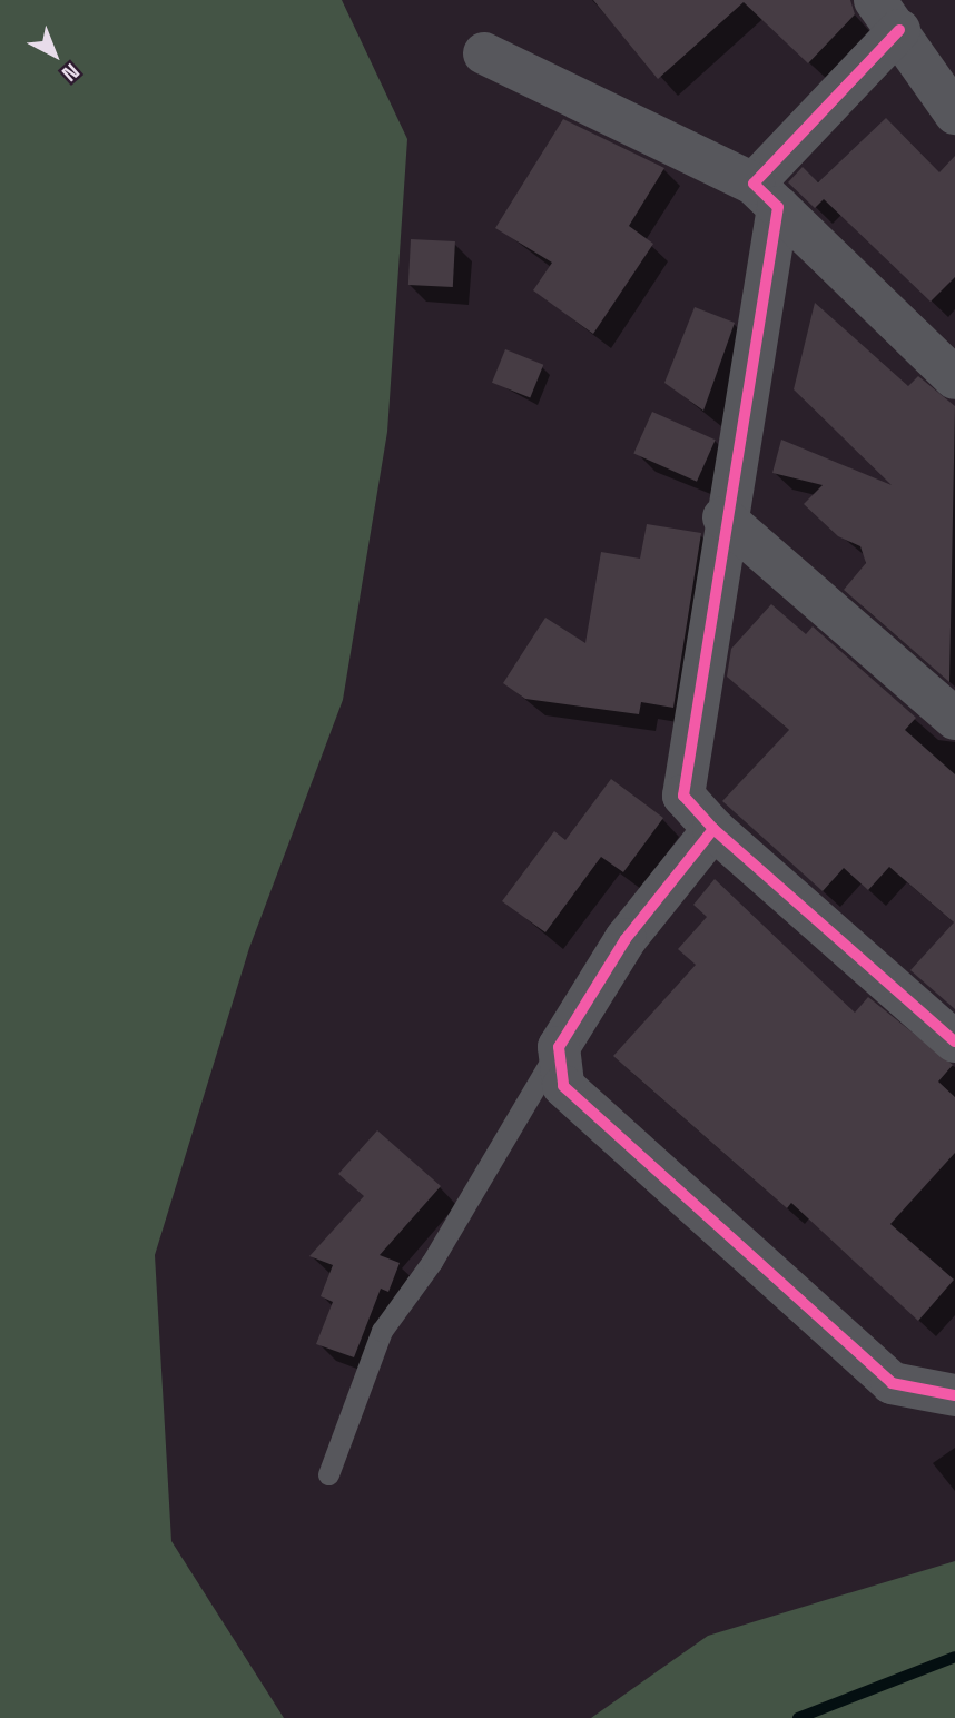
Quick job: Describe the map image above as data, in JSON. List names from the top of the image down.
{
  "north": "bottom right"
}
